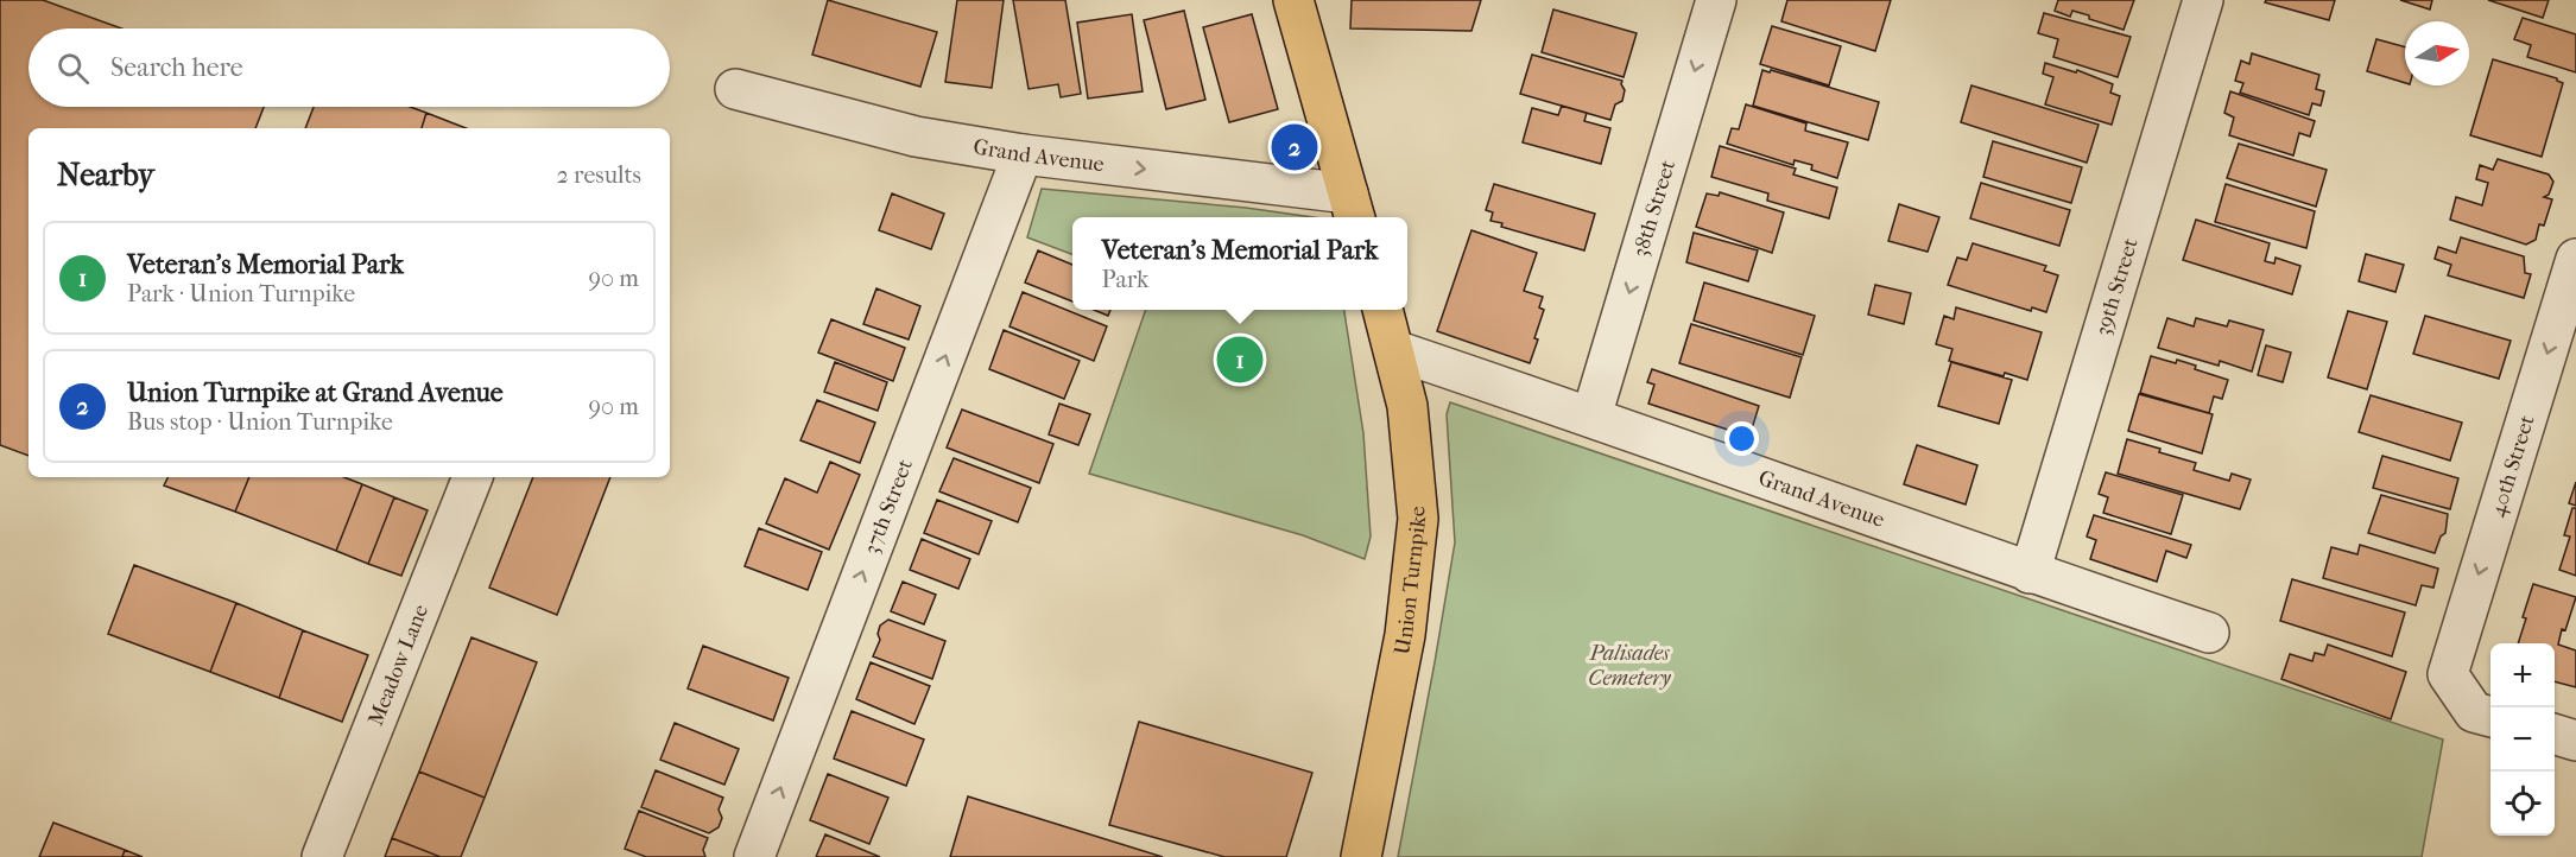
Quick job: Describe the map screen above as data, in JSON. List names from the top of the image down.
{
  "streets": {
    "main road": ["Union Turnpike"],
    "street": [
      "Grand Avenue",
      "38th Street",
      "39th Street",
      "40th Street",
      "37th Street",
      "Meadow Lane"
    ]
  },
  "crossings": [
    ["Grand Avenue", "38th Street"],
    ["Grand Avenue", "39th Street"],
    ["Grand Avenue", "37th Street"],
    ["Grand Avenue", "Union Turnpike"]
  ],
  "one_way": ["38th Street", "40th Street", "37th Street"],
  "parks": ["Palisades Cemetery"],
  "north": "right",
  "page": {
    "search": "Search here",
    "pins": ["2", "1"],
    "heading": ["Nearby", "2 results"],
    "popup": ["Veteran's Memorial Park", "Park"],
    "list": [
      {
        "mark": "1",
        "name": "Veteran's Memorial Park",
        "note": "Park · Union Turnpike",
        "value": "90 m"
      },
      {
        "mark": "2",
        "name": "Union Turnpike at Grand Avenue",
        "note": "Bus stop · Union Turnpike",
        "value": "90 m"
      }
    ],
    "map_buttons": ["+", "−"]
  }
}
